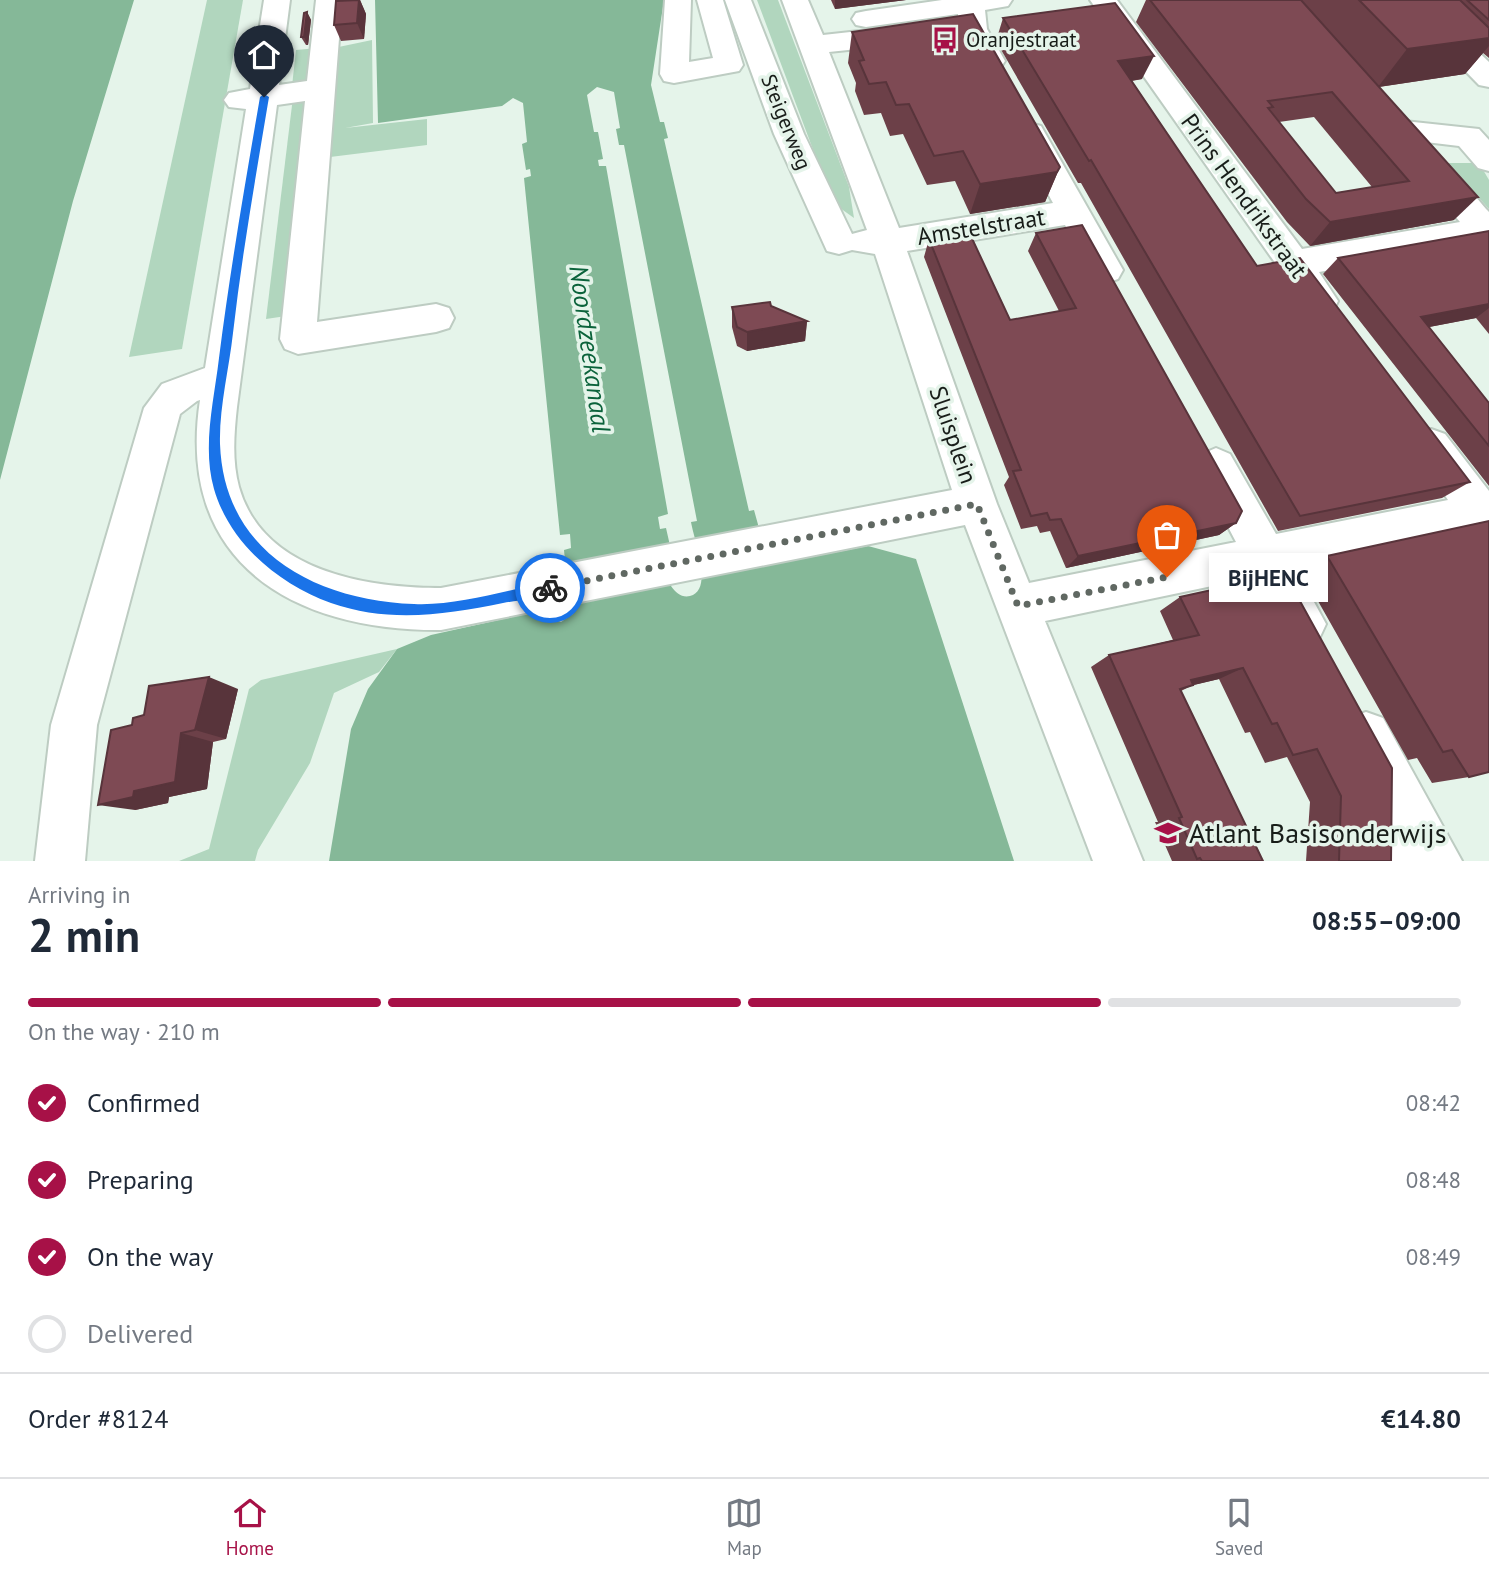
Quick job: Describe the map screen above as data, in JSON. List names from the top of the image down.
{
  "streets": {
    "street": [
      "Steigerweg",
      "Prins Hendrikstraat",
      "Amstelstraat",
      "Sluisplein"
    ]
  },
  "crossings": [
    ["Steigerweg", "Amstelstraat"],
    ["Amstelstraat", "Sluisplein"]
  ],
  "water": ["Noordzeekanaal"],
  "places": {
    "bus stop": ["Oranjestraat"],
    "other": ["BijHENC"],
    "school or university": ["Atlant Basisonderwijs"]
  },
  "page": {
    "bubble": "BijHENC",
    "heading": ["2 min", "Arriving in", "08:55–09:00"],
    "panel": ["Order #8124", "€14.80"],
    "bar": "On the way · 210 m",
    "list": [
      ["Confirmed", "08:42"],
      ["Preparing", "08:48"],
      ["On the way", "08:49"],
      "Delivered"
    ],
    "tabs": ["Home", "Map", "Saved"]
  }
}
